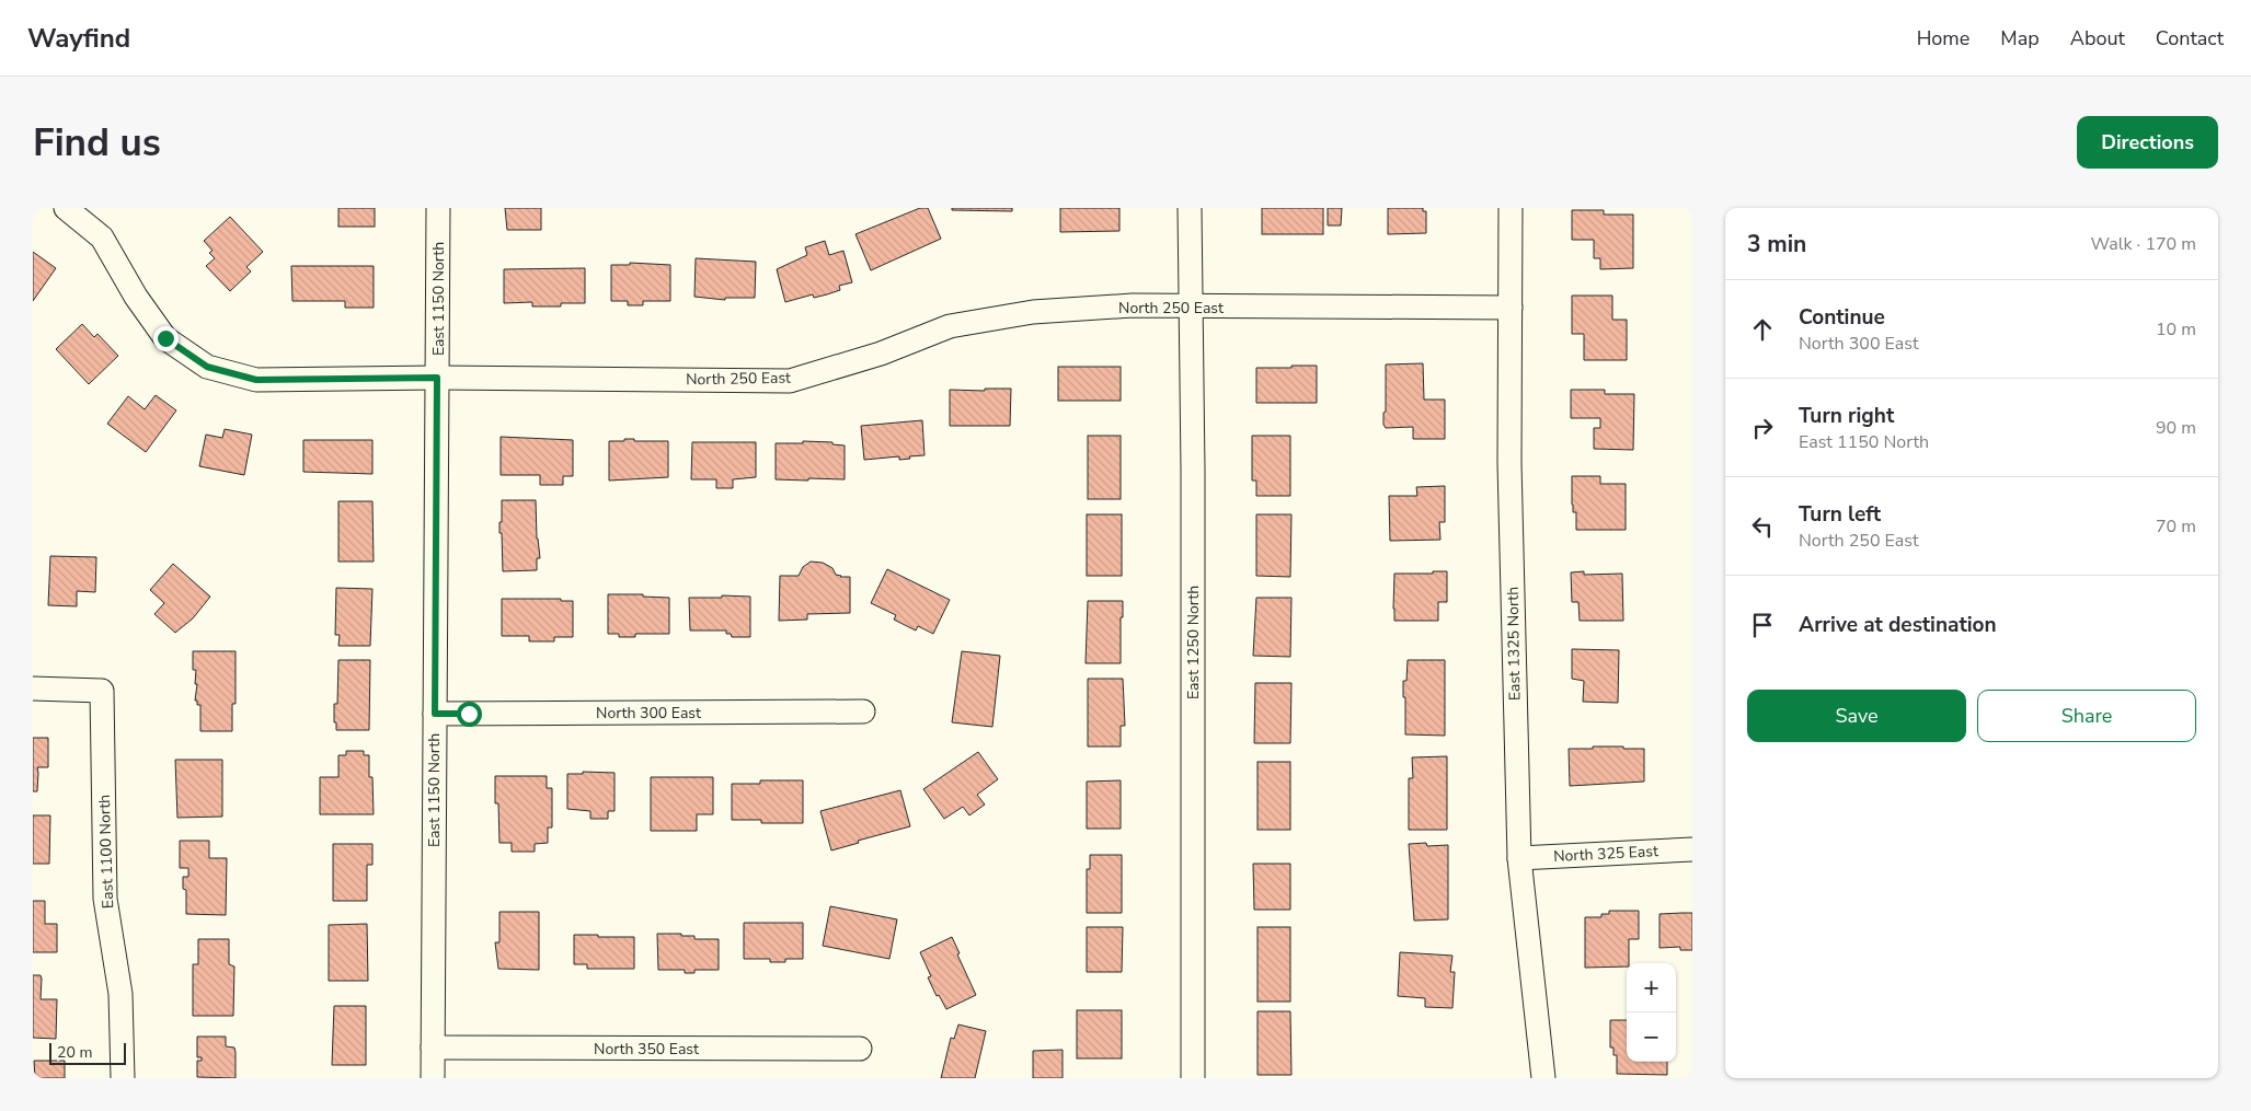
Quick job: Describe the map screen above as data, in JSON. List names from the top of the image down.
{
  "streets": {
    "street": [
      "East 1150 North",
      "North 250 East",
      "East 1250 North",
      "East 1325 North",
      "North 300 East",
      "East 1100 North",
      "North 325 East",
      "North 350 East"
    ]
  },
  "crossings": [
    ["East 1150 North", "North 250 East"],
    ["East 1150 North", "North 300 East"],
    ["East 1150 North", "North 350 East"],
    ["North 250 East", "East 1250 North"],
    ["North 250 East", "East 1325 North"],
    ["East 1325 North", "North 325 East"]
  ],
  "scale_bar": "20 m",
  "page": {
    "header": "Wayfind",
    "nav": [
      "Home",
      "Map",
      "About",
      "Contact"
    ],
    "buttons": [
      "Directions",
      ["Save", "Share"]
    ],
    "title": "Find us",
    "heading": ["3 min", "Walk · 170 m"],
    "list": [
      ["Continue", "North 300 East", "10 m"],
      ["Turn right", "East 1150 North", "90 m"],
      ["Turn left", "North 250 East", "70 m"],
      "Arrive at destination"
    ],
    "map_buttons": ["+", "−"],
    "scale": "20 m"
  }
}
